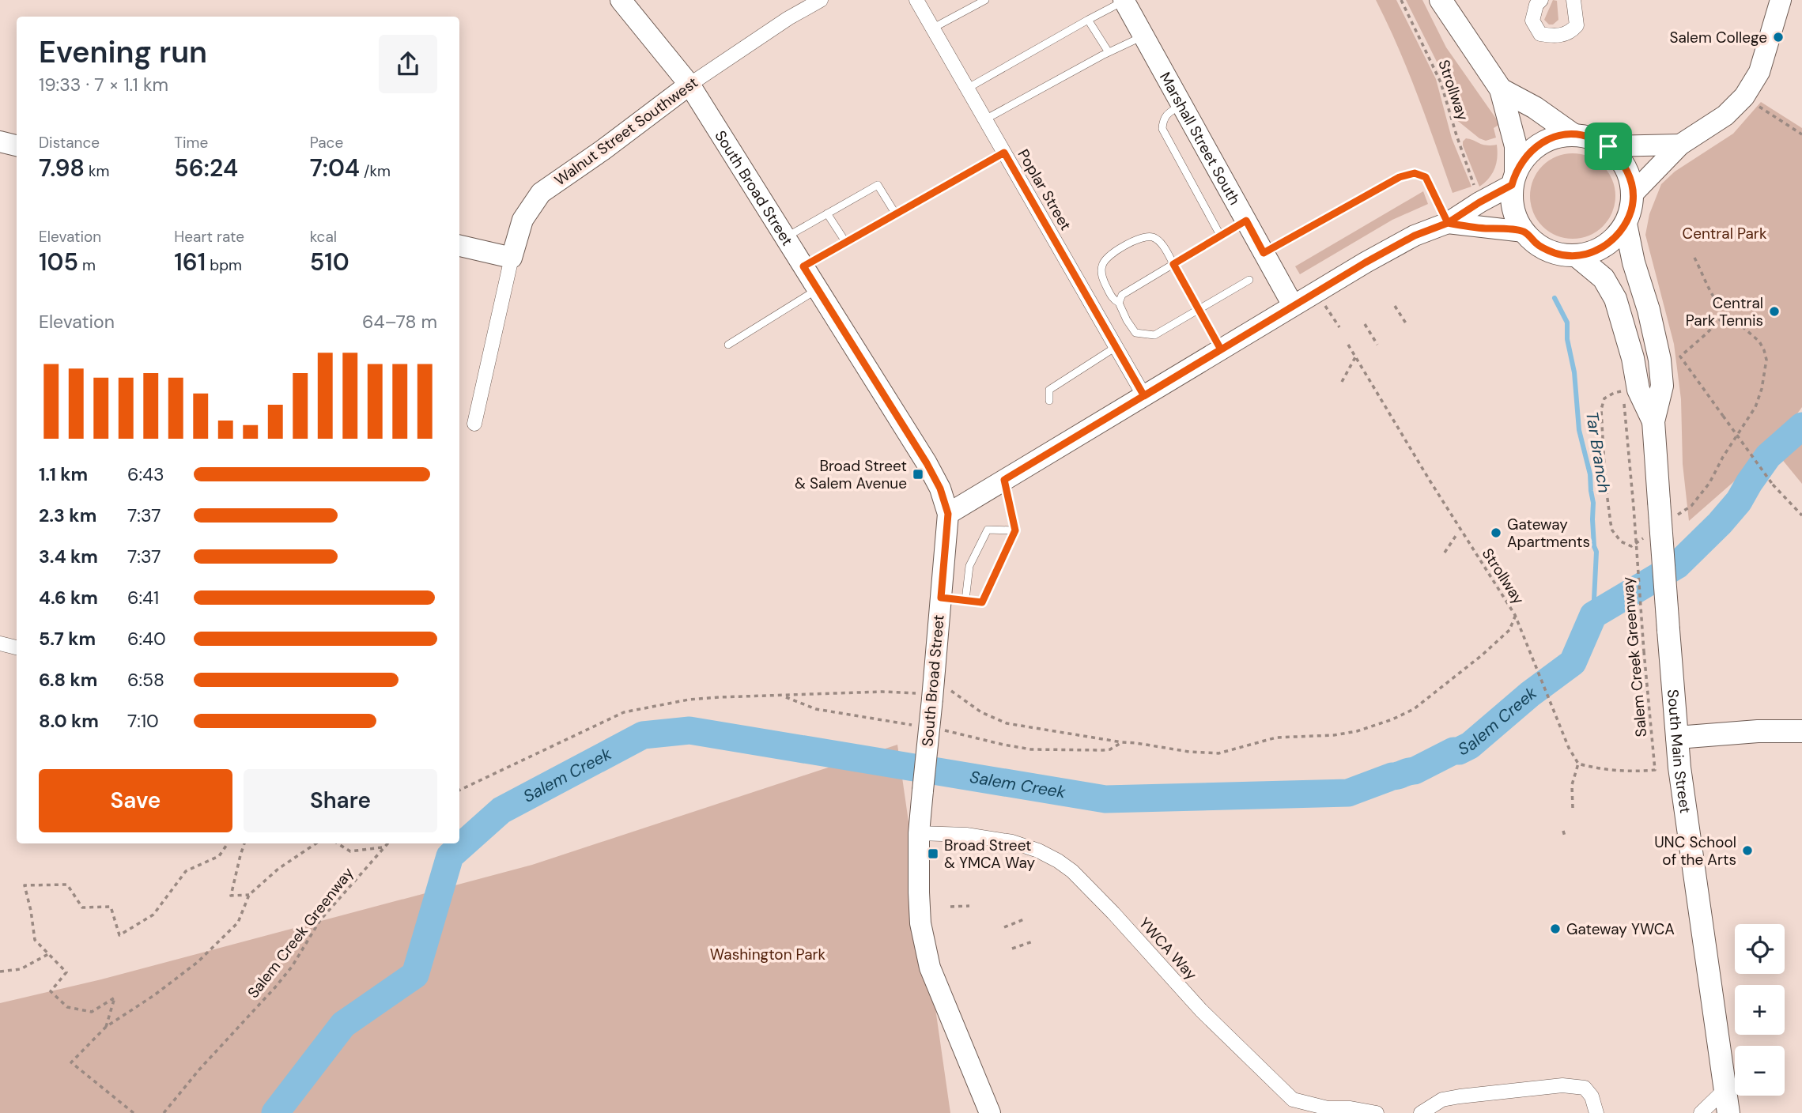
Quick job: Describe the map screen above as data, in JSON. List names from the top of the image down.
{
  "streets": {
    "main road": ["South Main Street"],
    "street": [
      "Walnut Street Southwest",
      "Marshall Street South",
      "South Broad Street",
      "Poplar Street",
      "YWCA Way"
    ],
    "path": ["Strollway", "Salem Creek Greenway"]
  },
  "crossings": [
    ["Strollway", "Salem Creek Greenway"],
    ["Walnut Street Southwest", "South Broad Street"],
    ["South Broad Street", "YWCA Way"]
  ],
  "water": ["Tar Branch", "Salem Creek"],
  "parks": ["Central Park", "Washington Park"],
  "places": {
    "other": [
      "Salem College",
      "Central Park Tennis",
      "Gateway Apartments",
      "UNC School of the Arts",
      "Gateway YWCA"
    ],
    "transit": ["Broad Street & Salem Avenue", "Broad Street & YMCA Way"]
  },
  "page": {
    "heading": ["Evening run", "19:33 · 7 × 1.1 km"],
    "stats": [
      ["Distance", "7.98 km"],
      ["Time", "56:24"],
      ["Pace", "7:04 /km"],
      ["Elevation", "105 m"],
      ["Heart rate", "161 bpm"],
      ["kcal", "510"]
    ],
    "chart": ["Elevation", "64–78 m"],
    "list": [
      {
        "name": "1.1 km",
        "note": "6:43"
      },
      {
        "name": "2.3 km",
        "note": "7:37"
      },
      {
        "name": "3.4 km",
        "note": "7:37"
      },
      {
        "name": "4.6 km",
        "note": "6:41"
      },
      {
        "name": "5.7 km",
        "note": "6:40"
      },
      {
        "name": "6.8 km",
        "note": "6:58"
      },
      {
        "name": "8.0 km",
        "note": "7:10"
      }
    ],
    "buttons": ["Save", "Share"],
    "map_buttons": ["+", "−"]
  }
}
